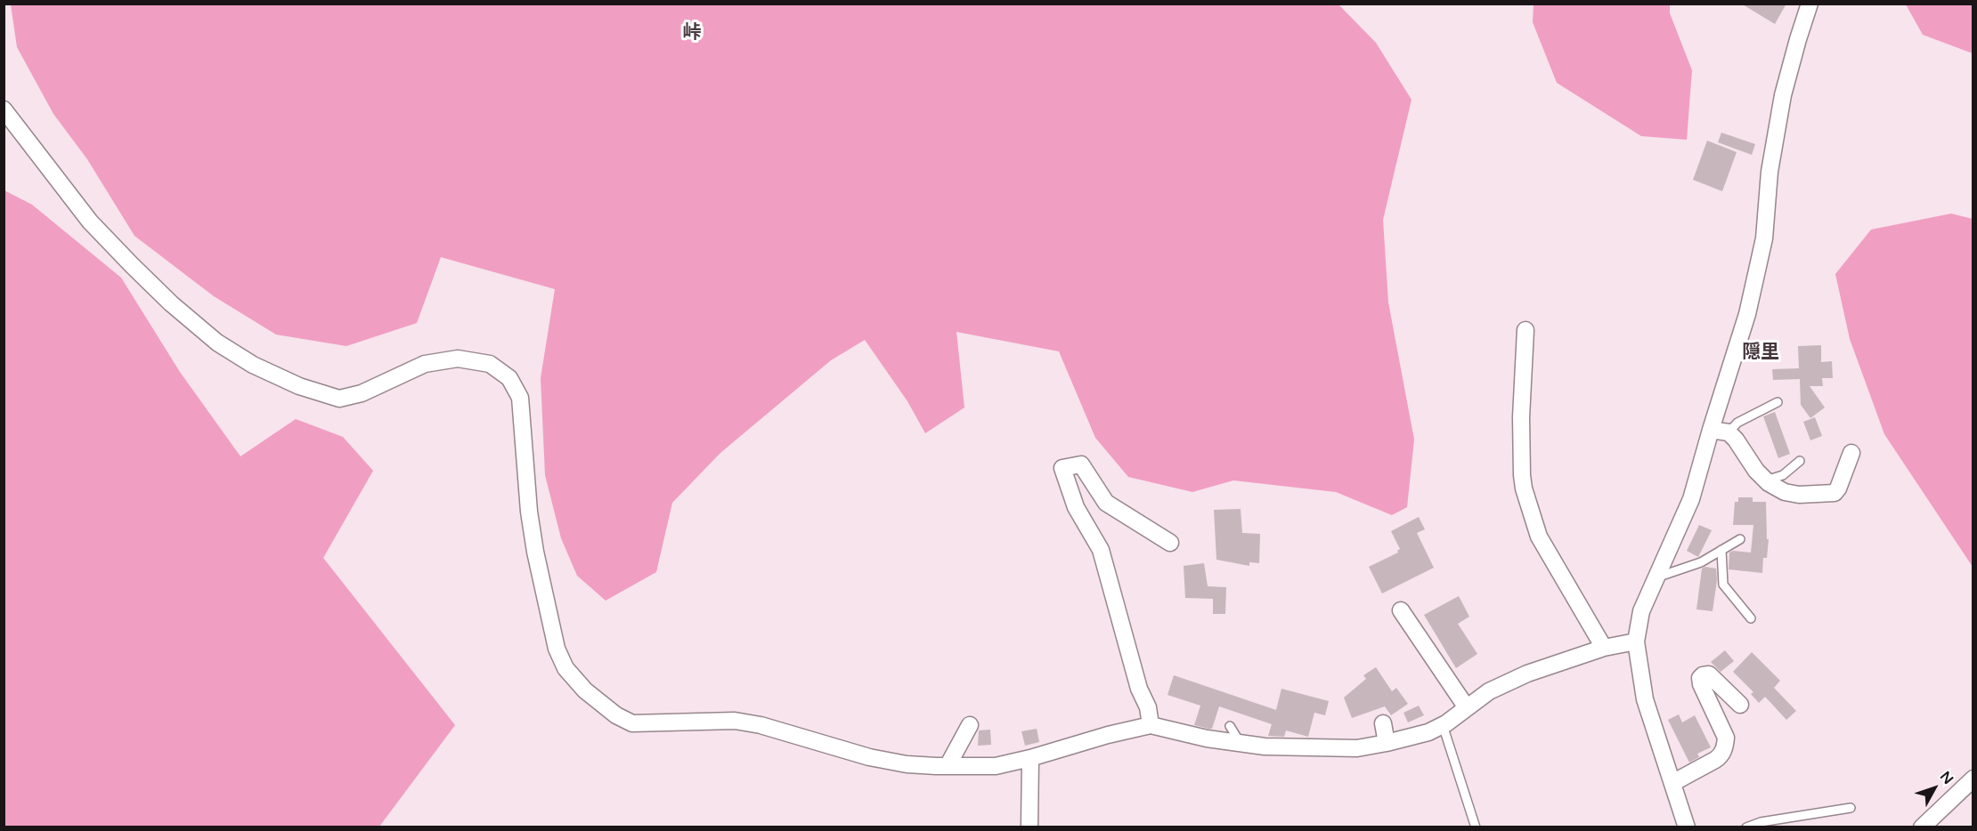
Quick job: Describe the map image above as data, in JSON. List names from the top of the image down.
{
  "districts": ["峠", "隠里"],
  "north": "top right"
}
